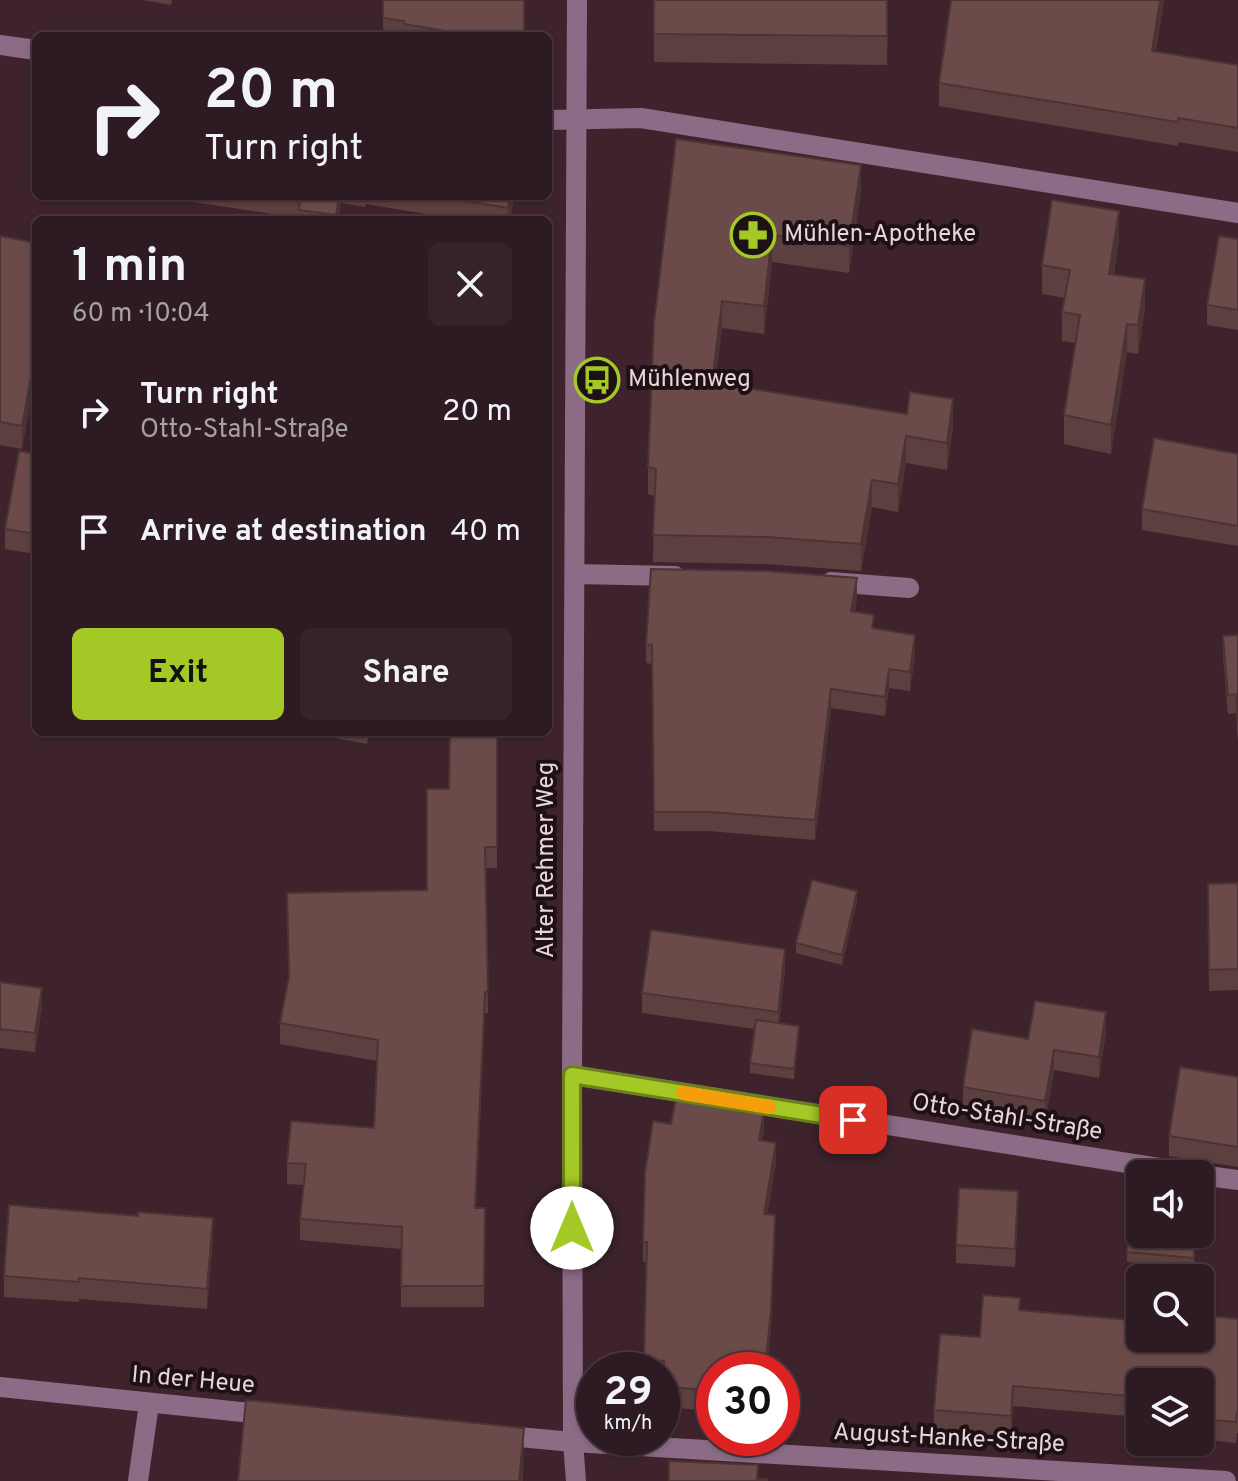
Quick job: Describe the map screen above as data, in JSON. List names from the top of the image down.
{
  "streets": {
    "street": [
      "Alter Rehmer Weg",
      "Otto-Stahl-Straße",
      "In der Heue",
      "August-Hanke-Straße"
    ]
  },
  "crossings": [
    ["Alter Rehmer Weg", "Otto-Stahl-Straße"],
    ["Alter Rehmer Weg", "August-Hanke-Straße"]
  ],
  "places": {
    "pharmacy": ["Mühlen-Apotheke"],
    "bus stop": ["Mühlenweg"]
  },
  "page": {
    "turn": ["20 m", "Turn right"],
    "heading": ["1 min", "60 m · 10:04"],
    "list": [
      {
        "name": "Turn right",
        "note": "Otto-Stahl-Straße",
        "value": "20 m"
      },
      {
        "name": "Arrive at destination",
        "value": "40 m"
      }
    ],
    "buttons": ["Exit", "Share"],
    "speed": "29 km/h",
    "limit": "30"
  }
}
